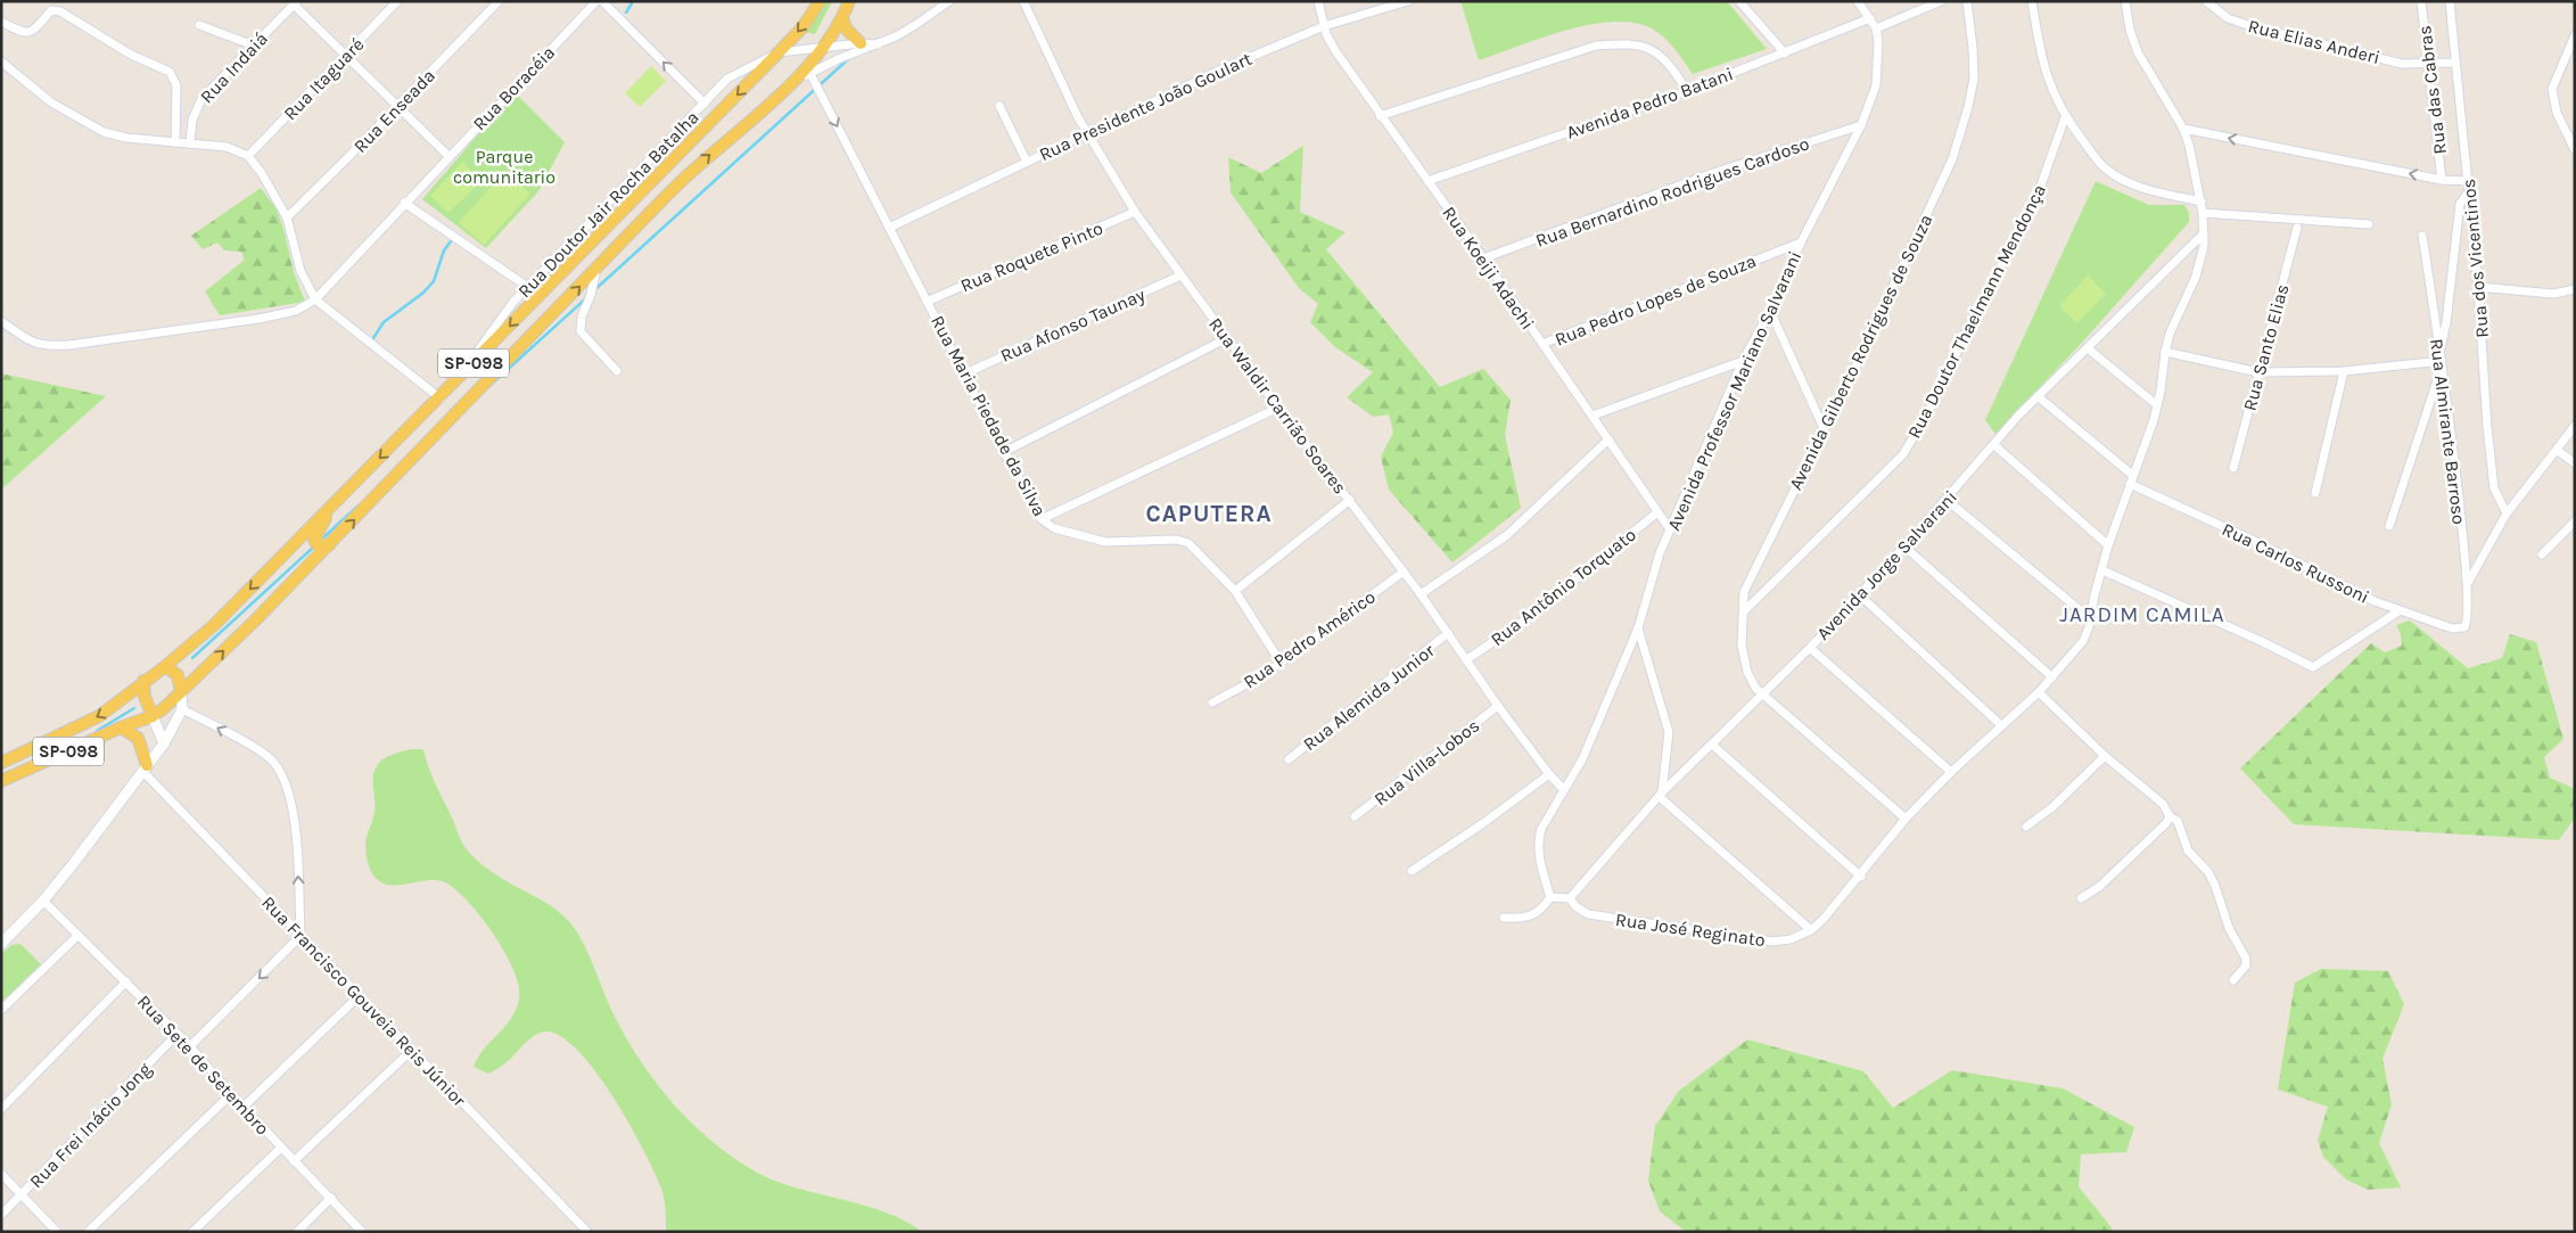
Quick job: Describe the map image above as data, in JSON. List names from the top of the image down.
{
  "streets": {
    "main road": ["SP-098"],
    "street": [
      "Rua Elias Anderi",
      "Rua Indaiá",
      "Rua Itaguaré",
      "Rua Boracéia",
      "Rua das Cabras",
      "Avenida Pedro Batani",
      "Rua Presidente João Goulart",
      "Rua Enseada",
      "Rua Bernardino Rodrigues Cardoso",
      "Rua Doutor Jair Rocha Batalha",
      "Rua Roquete Pinto",
      "Rua dos Vicentinos",
      "Rua Koeiji Adachi",
      "Rua Pedro Lopes de Souza",
      "Rua Doutor Thaelmann Mendonça",
      "Rua Afonso Taunay",
      "Rua Santo Elias",
      "Avenida Gilberto Rodrigues de Souza",
      "Avenida Professor Mariano Salvarani",
      "Rua Waldir Carrião Soares",
      "Rua Maria Piedade da Silva",
      "Rua Almirante Barroso",
      "Rua Carlos Russoni",
      "Avenida Jorge Salvarani",
      "Rua Antônio Torquato",
      "Rua Pedro Américo",
      "Rua Alemida Junior",
      "Rua Villa-Lobos",
      "Rua José Reginato",
      "Rua Francisco Gouveia Reis Júnior",
      "Rua Sete de Setembro",
      "Rua Frei Inácio Jong"
    ]
  },
  "crossings": [
    ["Rua Elias Anderi", "Rua das Cabras"],
    ["Rua Elias Anderi", "Rua dos Vicentinos"],
    ["Avenida Pedro Batani", "Rua Koeiji Adachi"],
    ["Rua Presidente João Goulart", "Rua Koeiji Adachi"],
    ["Rua Presidente João Goulart", "Rua Waldir Carrião Soares"],
    ["Rua Presidente João Goulart", "Rua Maria Piedade da Silva"],
    ["Rua Bernardino Rodrigues Cardoso", "Rua Koeiji Adachi"],
    ["Rua Bernardino Rodrigues Cardoso", "Avenida Professor Mariano Salvarani"],
    ["Rua Doutor Jair Rocha Batalha", "SP-098"],
    ["Rua Roquete Pinto", "Rua Waldir Carrião Soares"],
    ["Rua Roquete Pinto", "Rua Maria Piedade da Silva"],
    ["Rua Koeiji Adachi", "Rua Pedro Lopes de Souza"],
    ["Rua Koeiji Adachi", "Avenida Professor Mariano Salvarani"],
    ["Rua Koeiji Adachi", "Rua Antônio Torquato"],
    ["Rua Pedro Lopes de Souza", "Avenida Professor Mariano Salvarani"],
    ["Rua Doutor Thaelmann Mendonça", "Avenida Gilberto Rodrigues de Souza"],
    ["Rua Afonso Taunay", "Rua Waldir Carrião Soares"],
    ["Rua Afonso Taunay", "Rua Maria Piedade da Silva"],
    ["Avenida Gilberto Rodrigues de Souza", "Avenida Jorge Salvarani"],
    ["Avenida Gilberto Rodrigues de Souza", "Rua José Reginato"],
    ["Avenida Professor Mariano Salvarani", "Rua Waldir Carrião Soares"],
    ["Rua Waldir Carrião Soares", "Rua Antônio Torquato"],
    ["Rua Waldir Carrião Soares", "Rua Pedro Américo"],
    ["Rua Waldir Carrião Soares", "Rua Alemida Junior"],
    ["Rua Waldir Carrião Soares", "Rua Villa-Lobos"],
    ["Rua Maria Piedade da Silva", "Rua Pedro Américo"],
    ["Rua Almirante Barroso", "Rua Carlos Russoni"],
    ["Rua Carlos Russoni", "Rua José Reginato"],
    ["Avenida Jorge Salvarani", "Rua José Reginato"],
    ["Rua Sete de Setembro", "Rua Frei Inácio Jong"]
  ],
  "districts": ["CAPUTERA", "JARDIM CAMILA"],
  "parks": ["Parque comunitario"]
}
